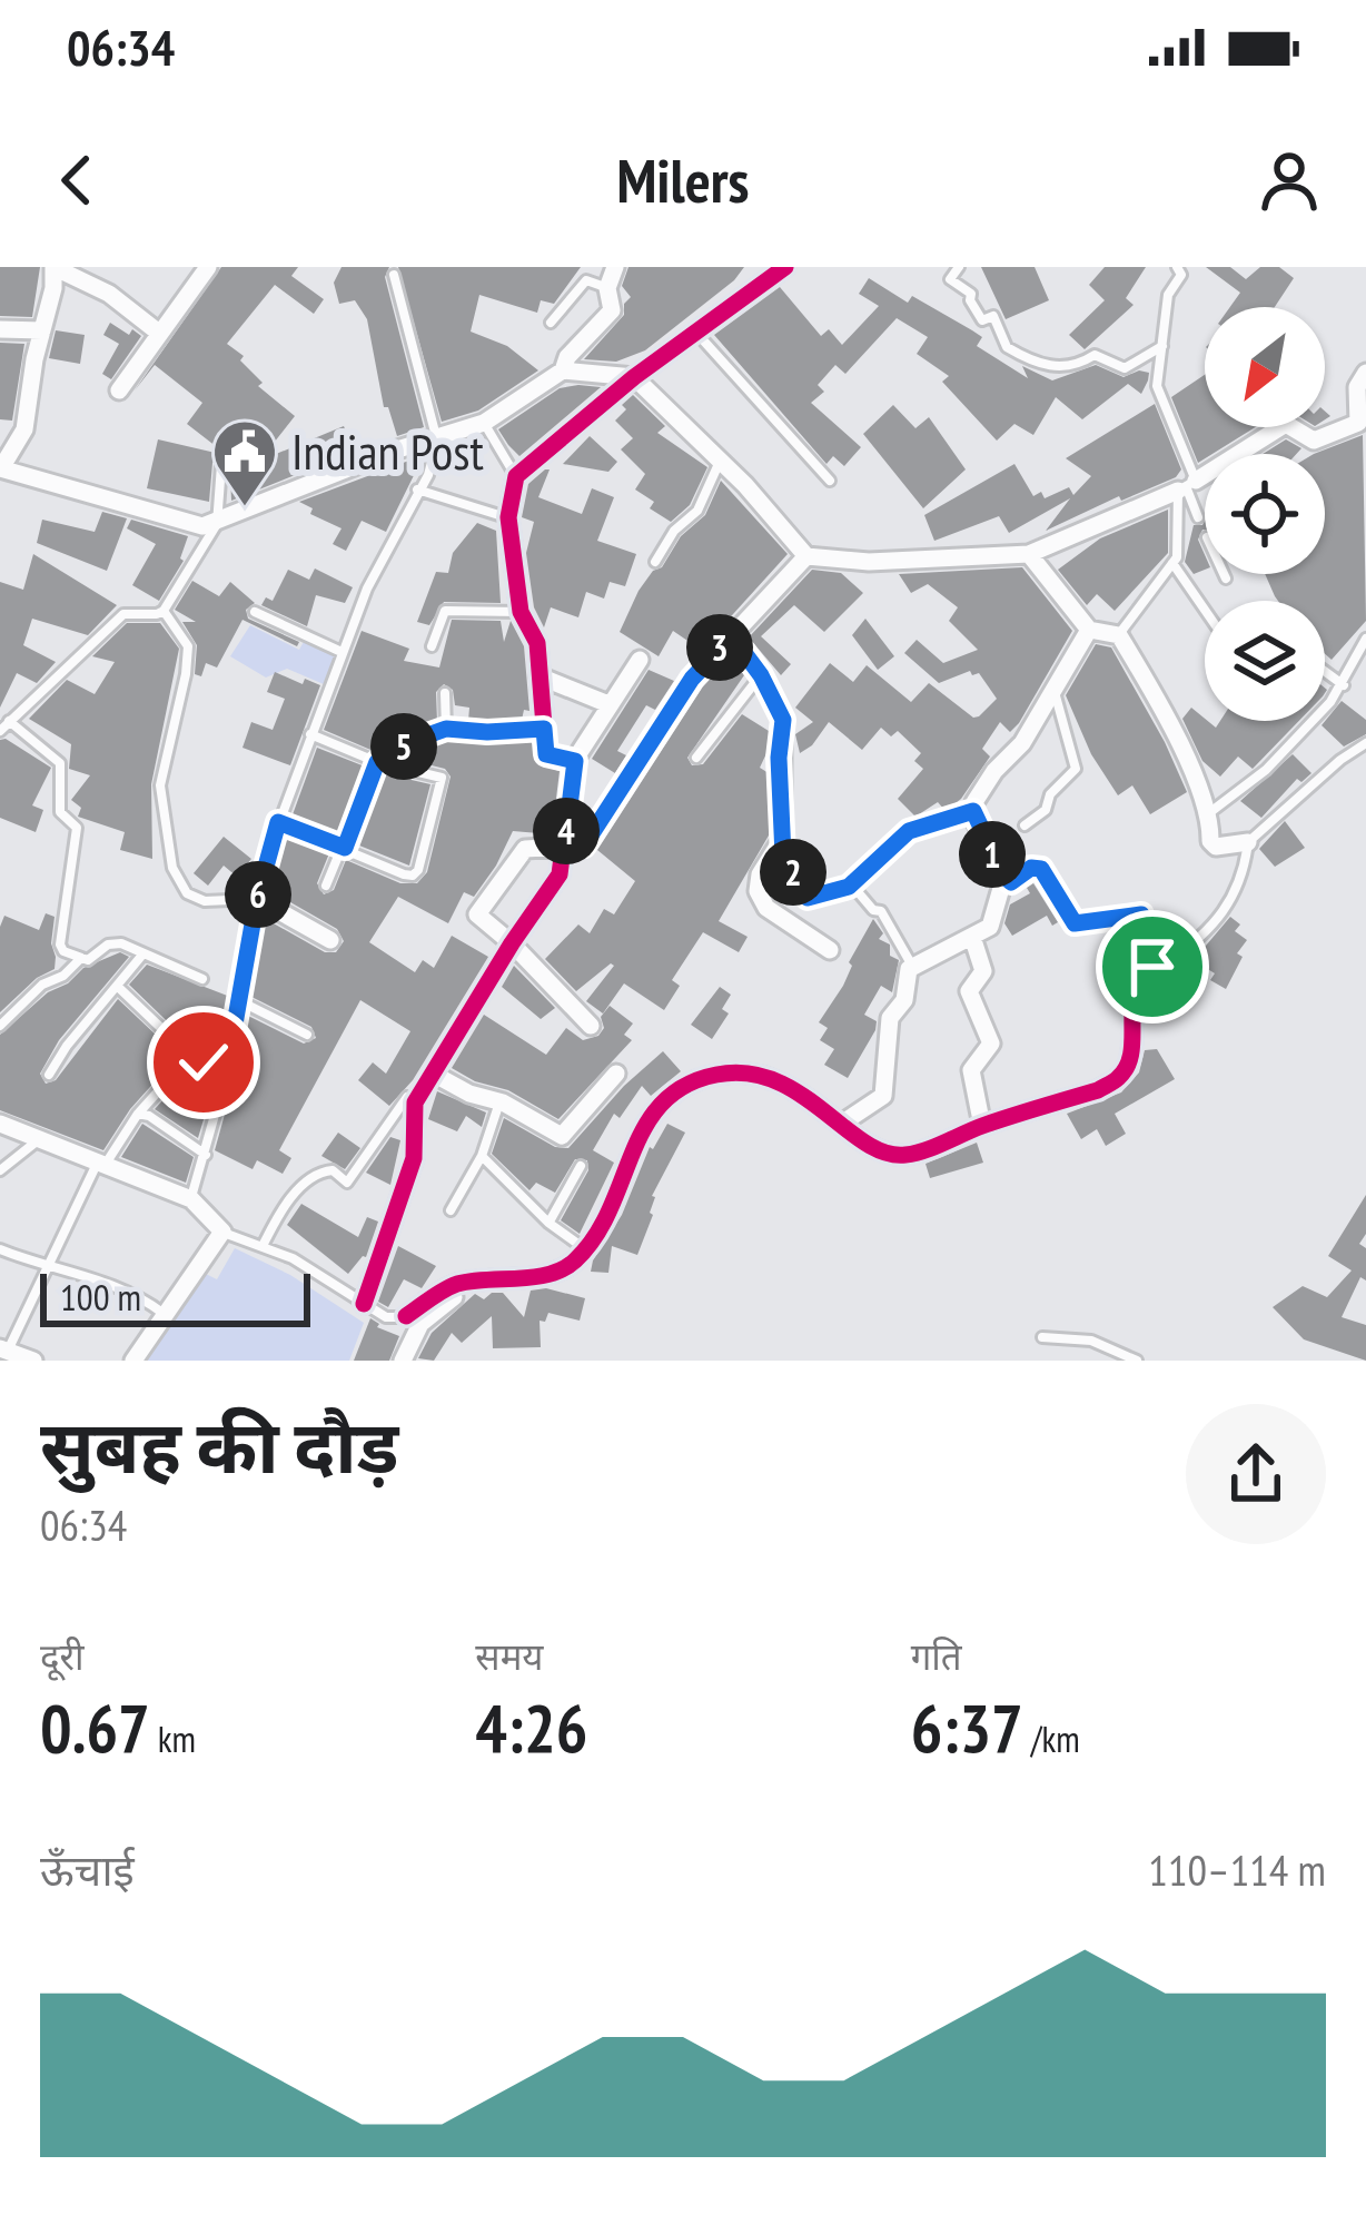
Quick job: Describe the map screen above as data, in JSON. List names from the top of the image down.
{
  "places": {
    "public building": ["Indian Post"]
  },
  "scale_bar": "100 m",
  "north": "bottom left",
  "page": {
    "status": "06:34",
    "header": "Milers",
    "pins": [
      "3",
      "5",
      "4",
      "1",
      "2",
      "6"
    ],
    "scale": "100 m",
    "heading": ["सुबह की दौड़", "06:34"],
    "stats": [
      ["दूरी", "0.67 km"],
      ["समय", "4:26"],
      ["गति", "6:37 /km"]
    ],
    "chart": ["ऊँचाई", "110–114 m"]
  }
}
